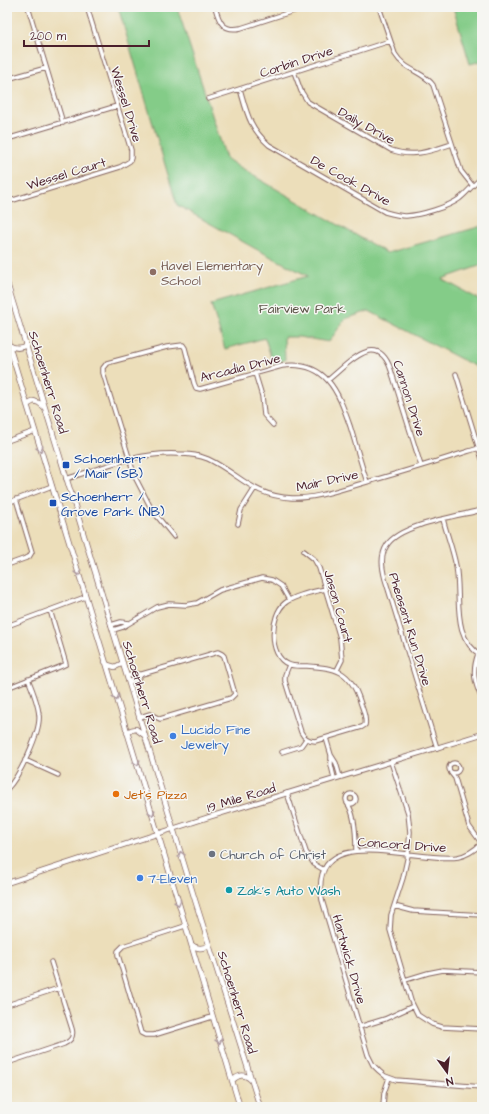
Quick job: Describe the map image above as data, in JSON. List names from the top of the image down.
{
  "streets": {
    "main road": ["Schoenherr Road"],
    "street": [
      "Corbin Drive",
      "Wessel Drive",
      "Daily Drive",
      "Wessel Court",
      "De Cook Drive",
      "Arcadia Drive",
      "Cannon Drive",
      "Mair Drive",
      "Jason Court",
      "Pheasant Run Drive",
      "19 Mile Road",
      "Concord Drive",
      "Hartwick Drive"
    ]
  },
  "crossings": [
    ["Corbin Drive", "Daily Drive"],
    ["Corbin Drive", "De Cook Drive"],
    ["Wessel Drive", "Wessel Court"],
    ["Arcadia Drive", "Cannon Drive"],
    ["Arcadia Drive", "Mair Drive"],
    ["Schoenherr Road", "Mair Drive"],
    ["Schoenherr Road", "19 Mile Road"],
    ["Cannon Drive", "Mair Drive"],
    ["Pheasant Run Drive", "19 Mile Road"],
    ["Concord Drive", "Hartwick Drive"]
  ],
  "parks": ["Fairview Park"],
  "places": {
    "other": [
      "Havel Elementary School",
      "Lucido Fine Jewelry",
      "Jet's Pizza",
      "Church of Christ",
      "7-Eleven",
      "Zak's Auto Wash"
    ],
    "transit": ["Schoenherr / Mair (SB)", "Schoenherr / Grove Park (NB)"]
  },
  "scale_bar": "200 m",
  "north": "bottom"
}
